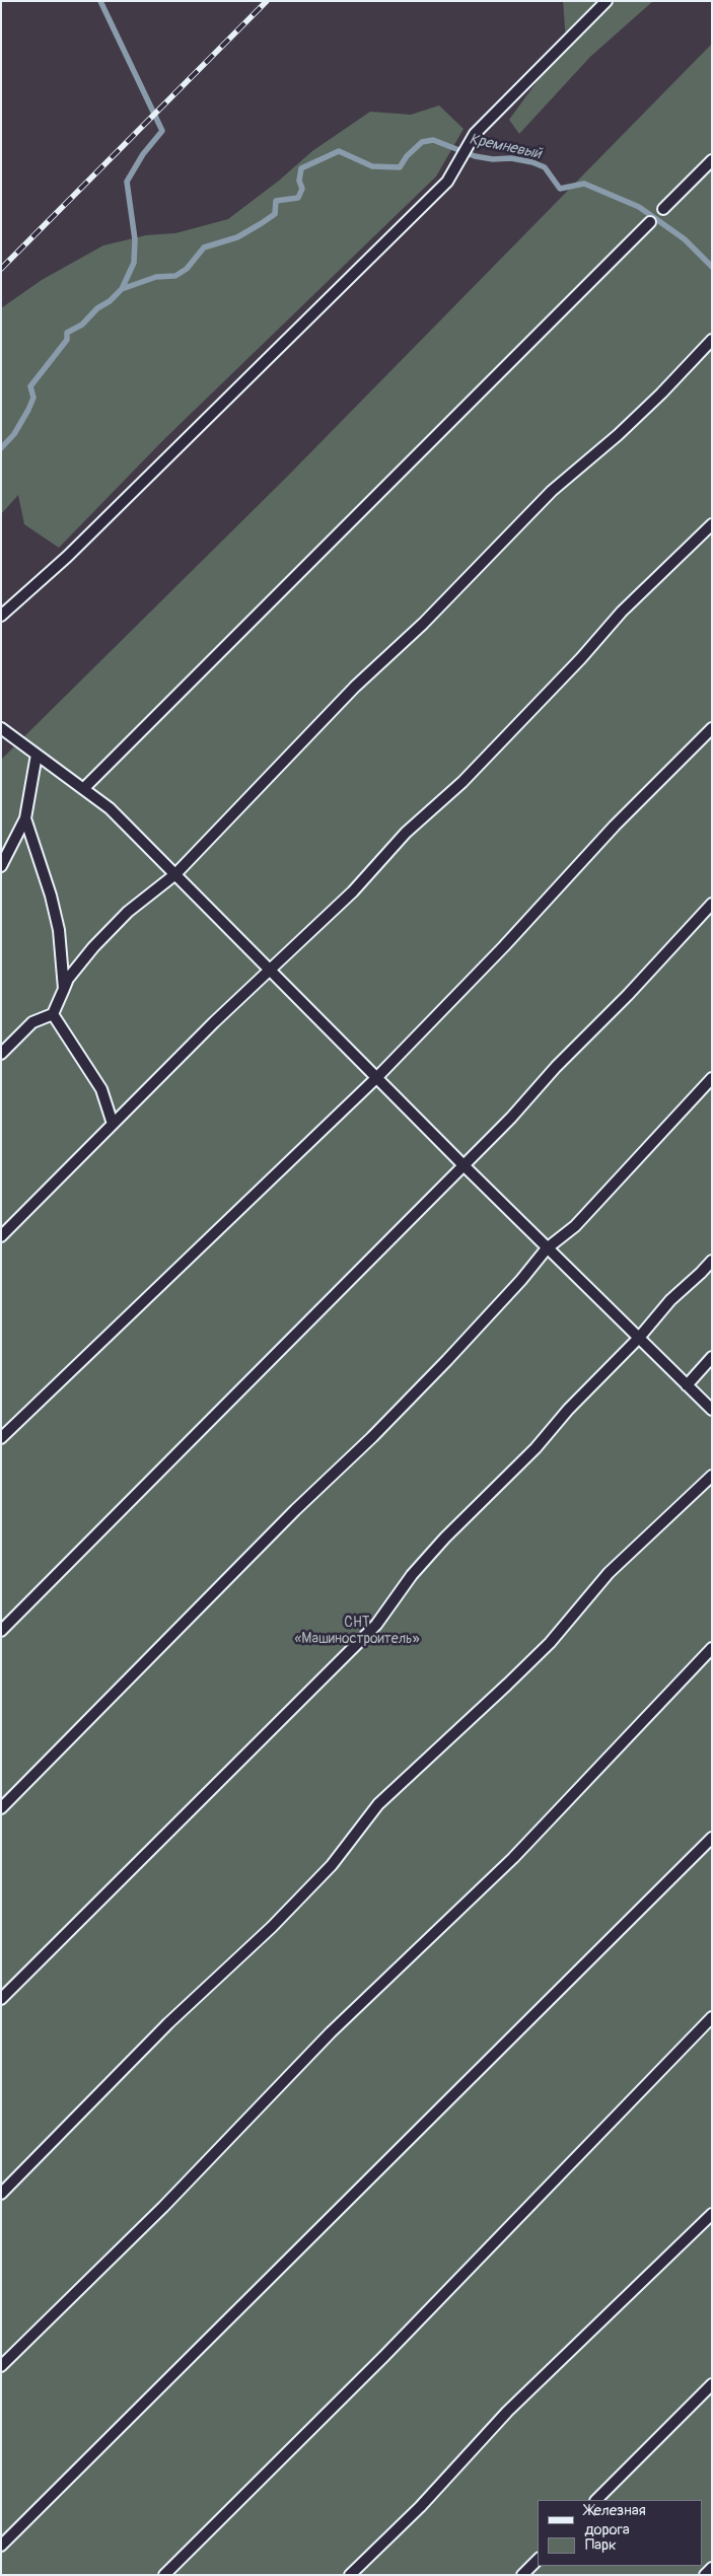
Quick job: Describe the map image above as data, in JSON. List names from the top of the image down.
{
  "water": ["Кремневый"],
  "parks": ["СНТ «Машиностроитель»"],
  "legend": ["Железная дорога", "Парк"]
}
